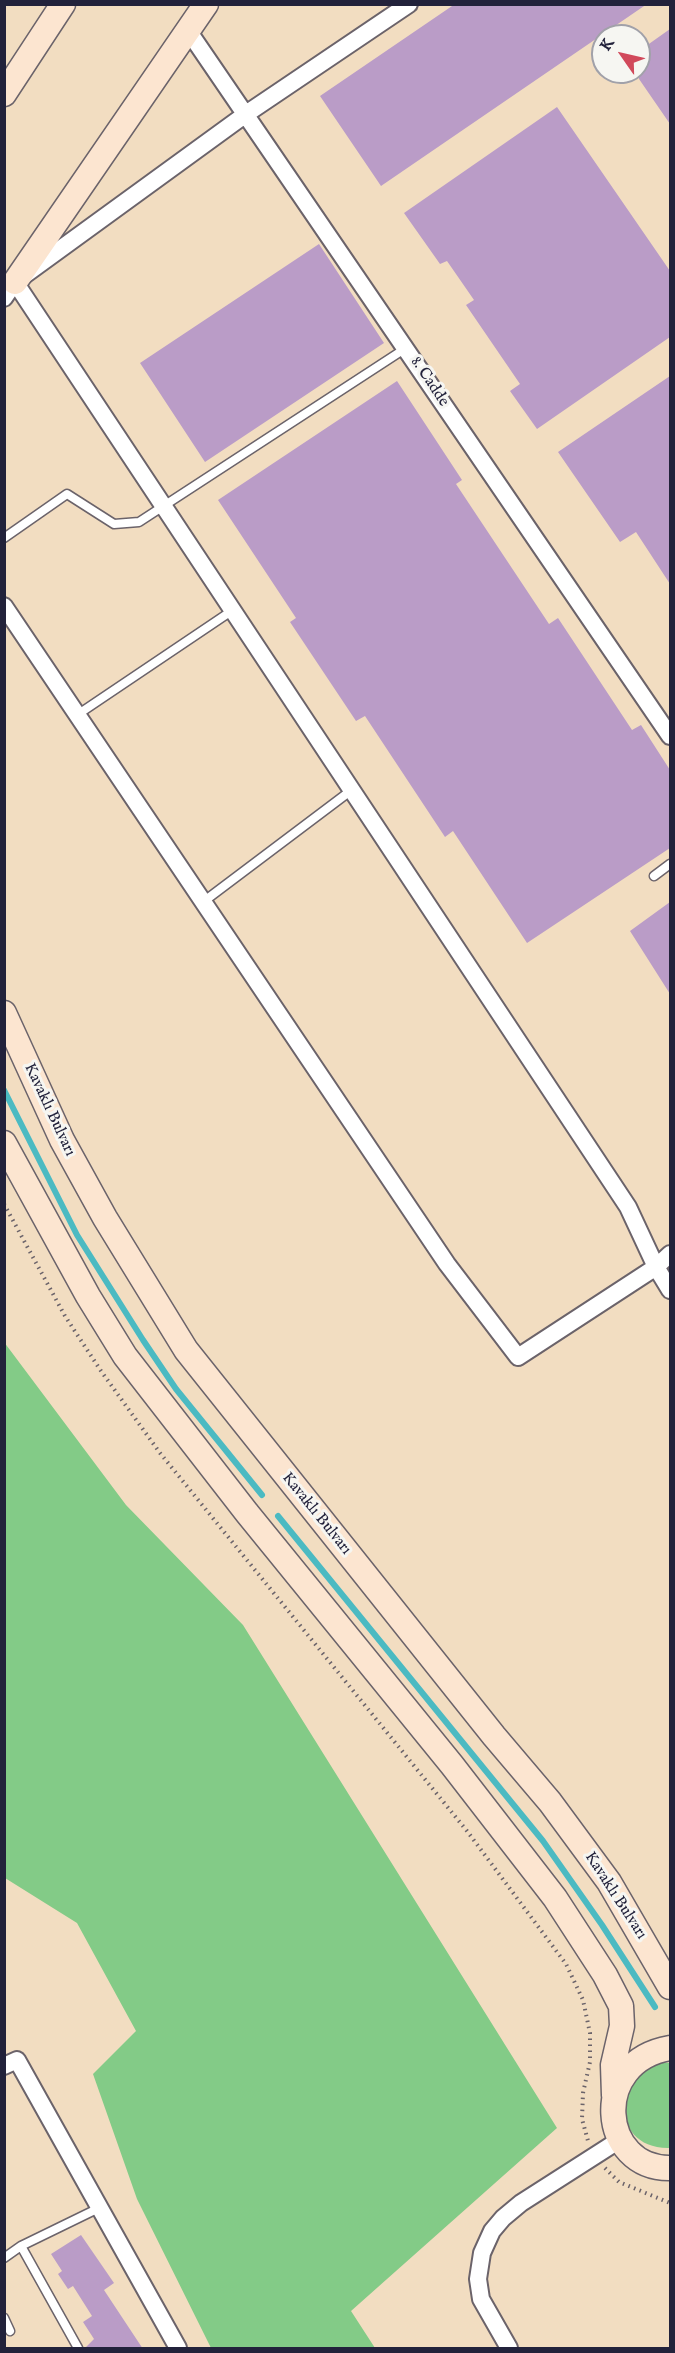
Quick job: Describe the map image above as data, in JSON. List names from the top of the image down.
{
  "streets": {
    "main road": ["Kavaklı Bulvarı"],
    "street": ["8. Cadde"]
  },
  "north": "top left"
}
